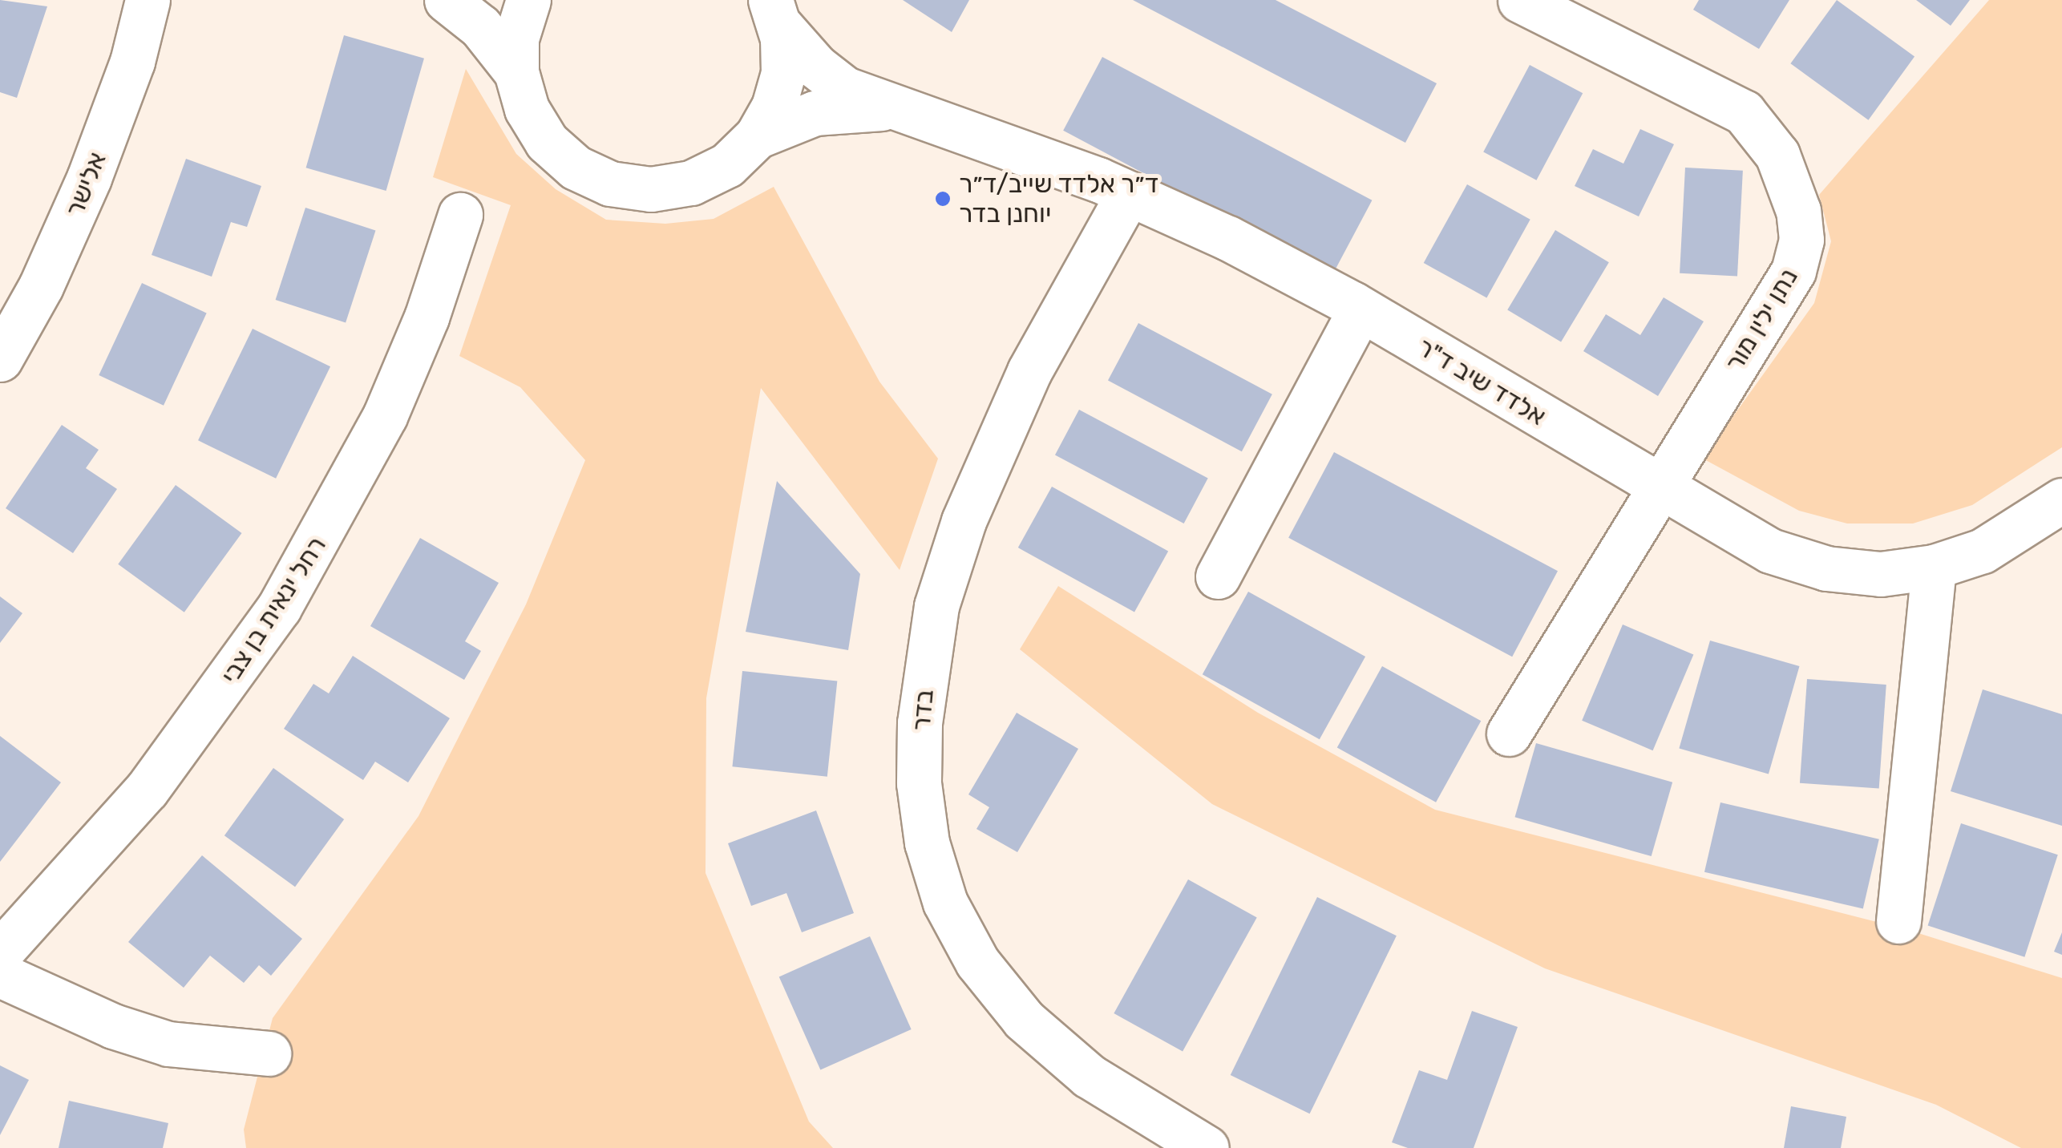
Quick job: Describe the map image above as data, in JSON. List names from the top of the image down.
{
  "streets": {
    "street": [
      "אלישר",
      "נתן ילין מור",
      "אלדד שיב ד\"ר",
      "רחל ינאית בן צבי",
      "בדר"
    ]
  },
  "crossings": [
    ["נתן ילין מור", "אלדד שיב ד\"ר"],
    ["אלדד שיב ד\"ר", "בדר"]
  ],
  "places": ["ד״ר אלדד שייב/ד״ר יוחנן בדר"]
}
